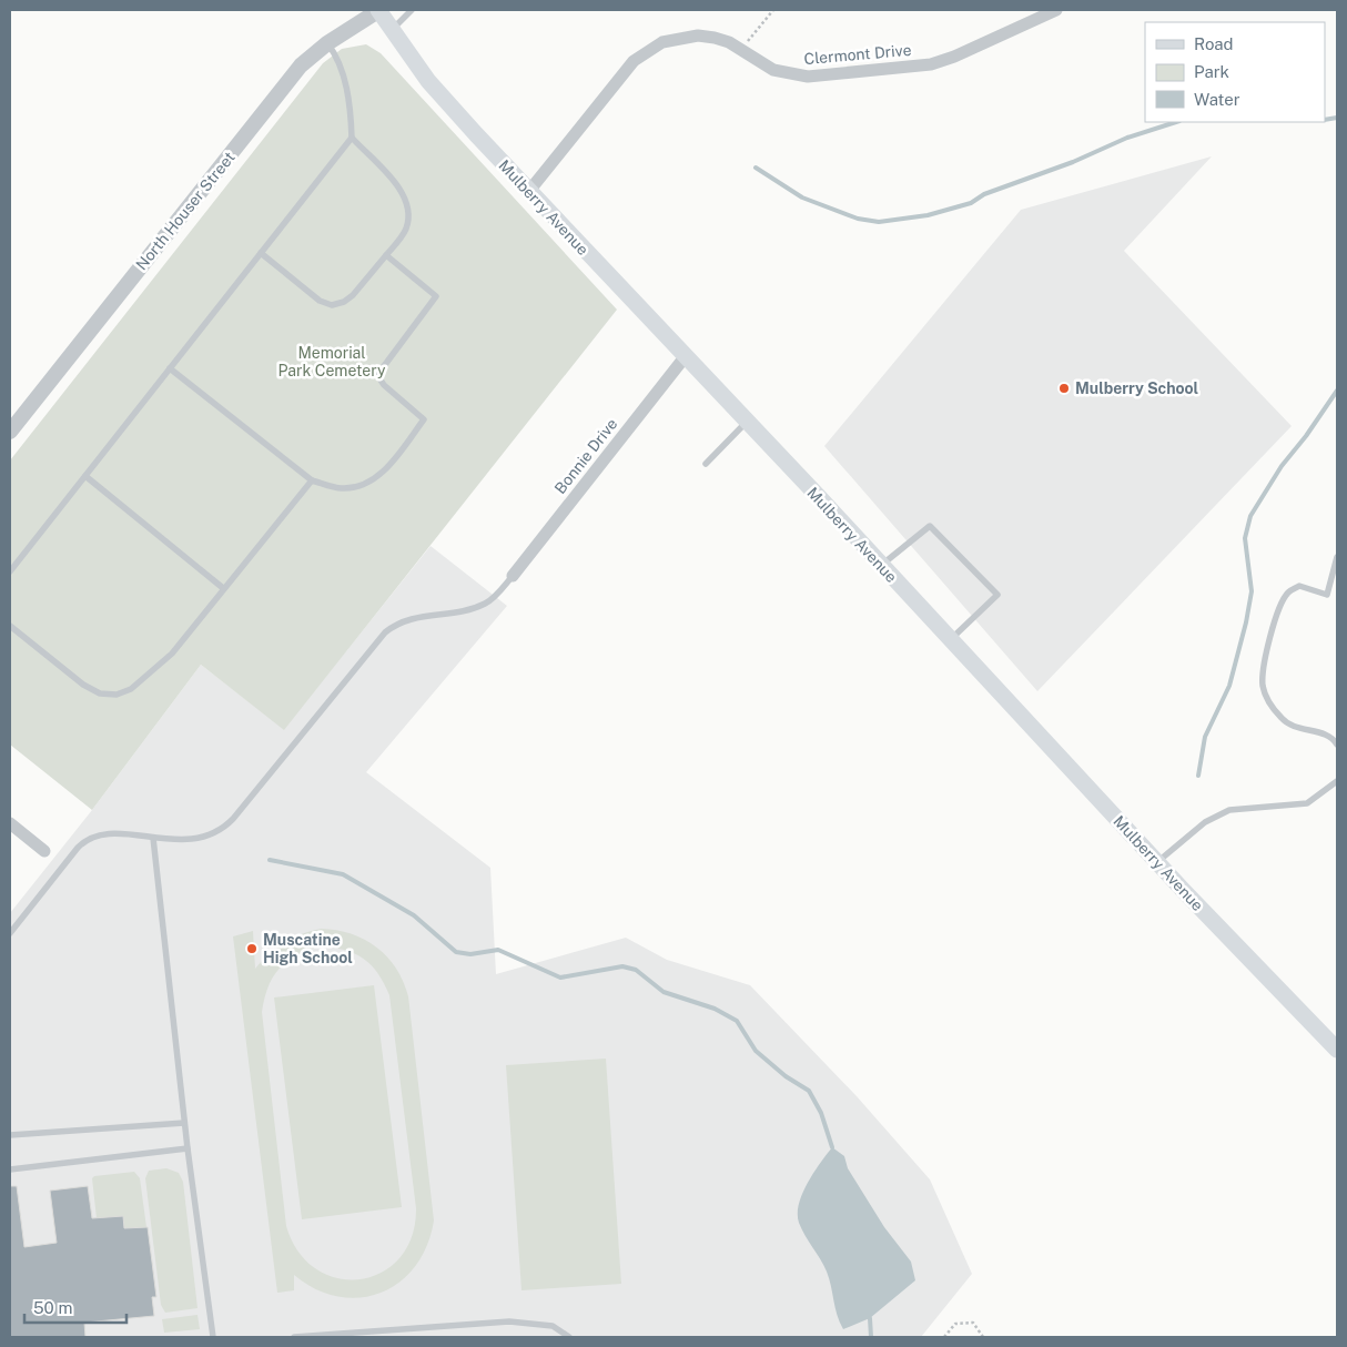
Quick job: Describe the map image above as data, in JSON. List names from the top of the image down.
{
  "streets": {
    "main road": ["Mulberry Avenue"],
    "street": ["Clermont Drive", "North Houser Street", "Bonnie Drive"]
  },
  "crossings": [
    ["Clermont Drive", "Mulberry Avenue"],
    ["Mulberry Avenue", "North Houser Street"],
    ["Mulberry Avenue", "Bonnie Drive"]
  ],
  "parks": ["Memorial Park Cemetery"],
  "places": ["Mulberry School", "Muscatine High School"],
  "legend": ["Road", "Park", "Water"],
  "scale_bar": "50 m"
}
